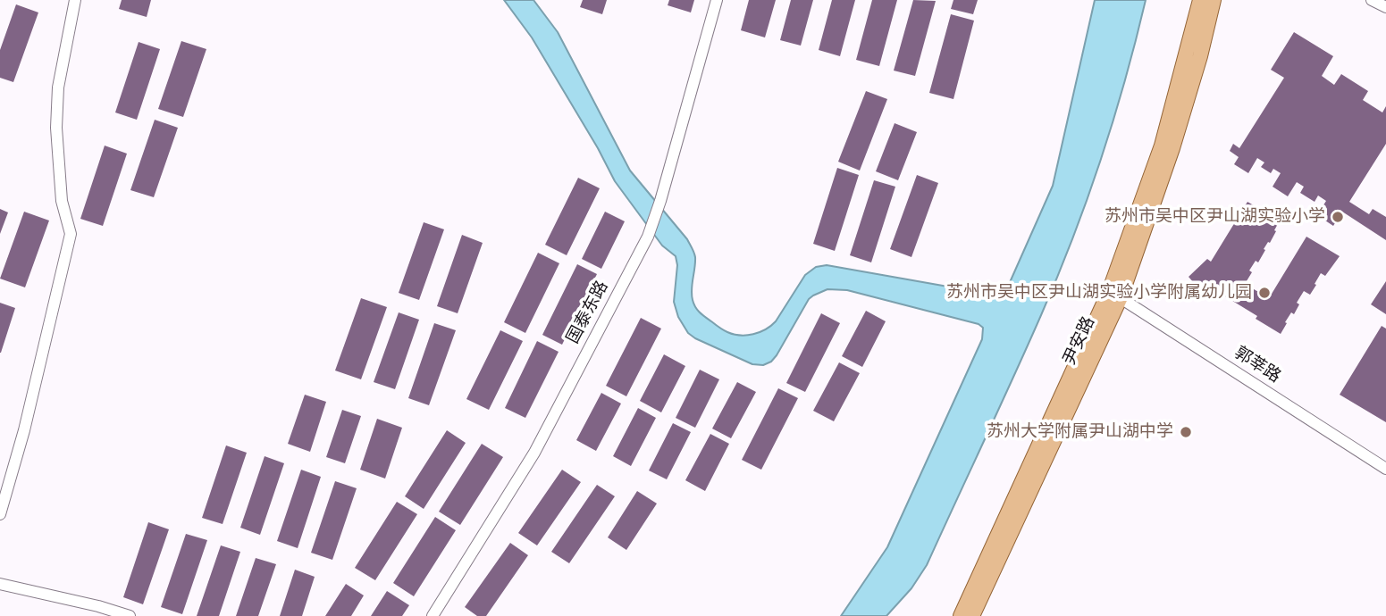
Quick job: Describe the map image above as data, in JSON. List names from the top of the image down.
{
  "streets": {
    "main road": ["尹安路"],
    "street": ["国泰东路", "郭莘路"]
  },
  "crossings": [
    ["尹安路", "郭莘路"]
  ],
  "places": ["苏州市吴中区尹山湖实验小学", "苏州市吴中区尹山湖实验小学附属幼儿园", "苏州大学附属尹山湖中学"]
}
